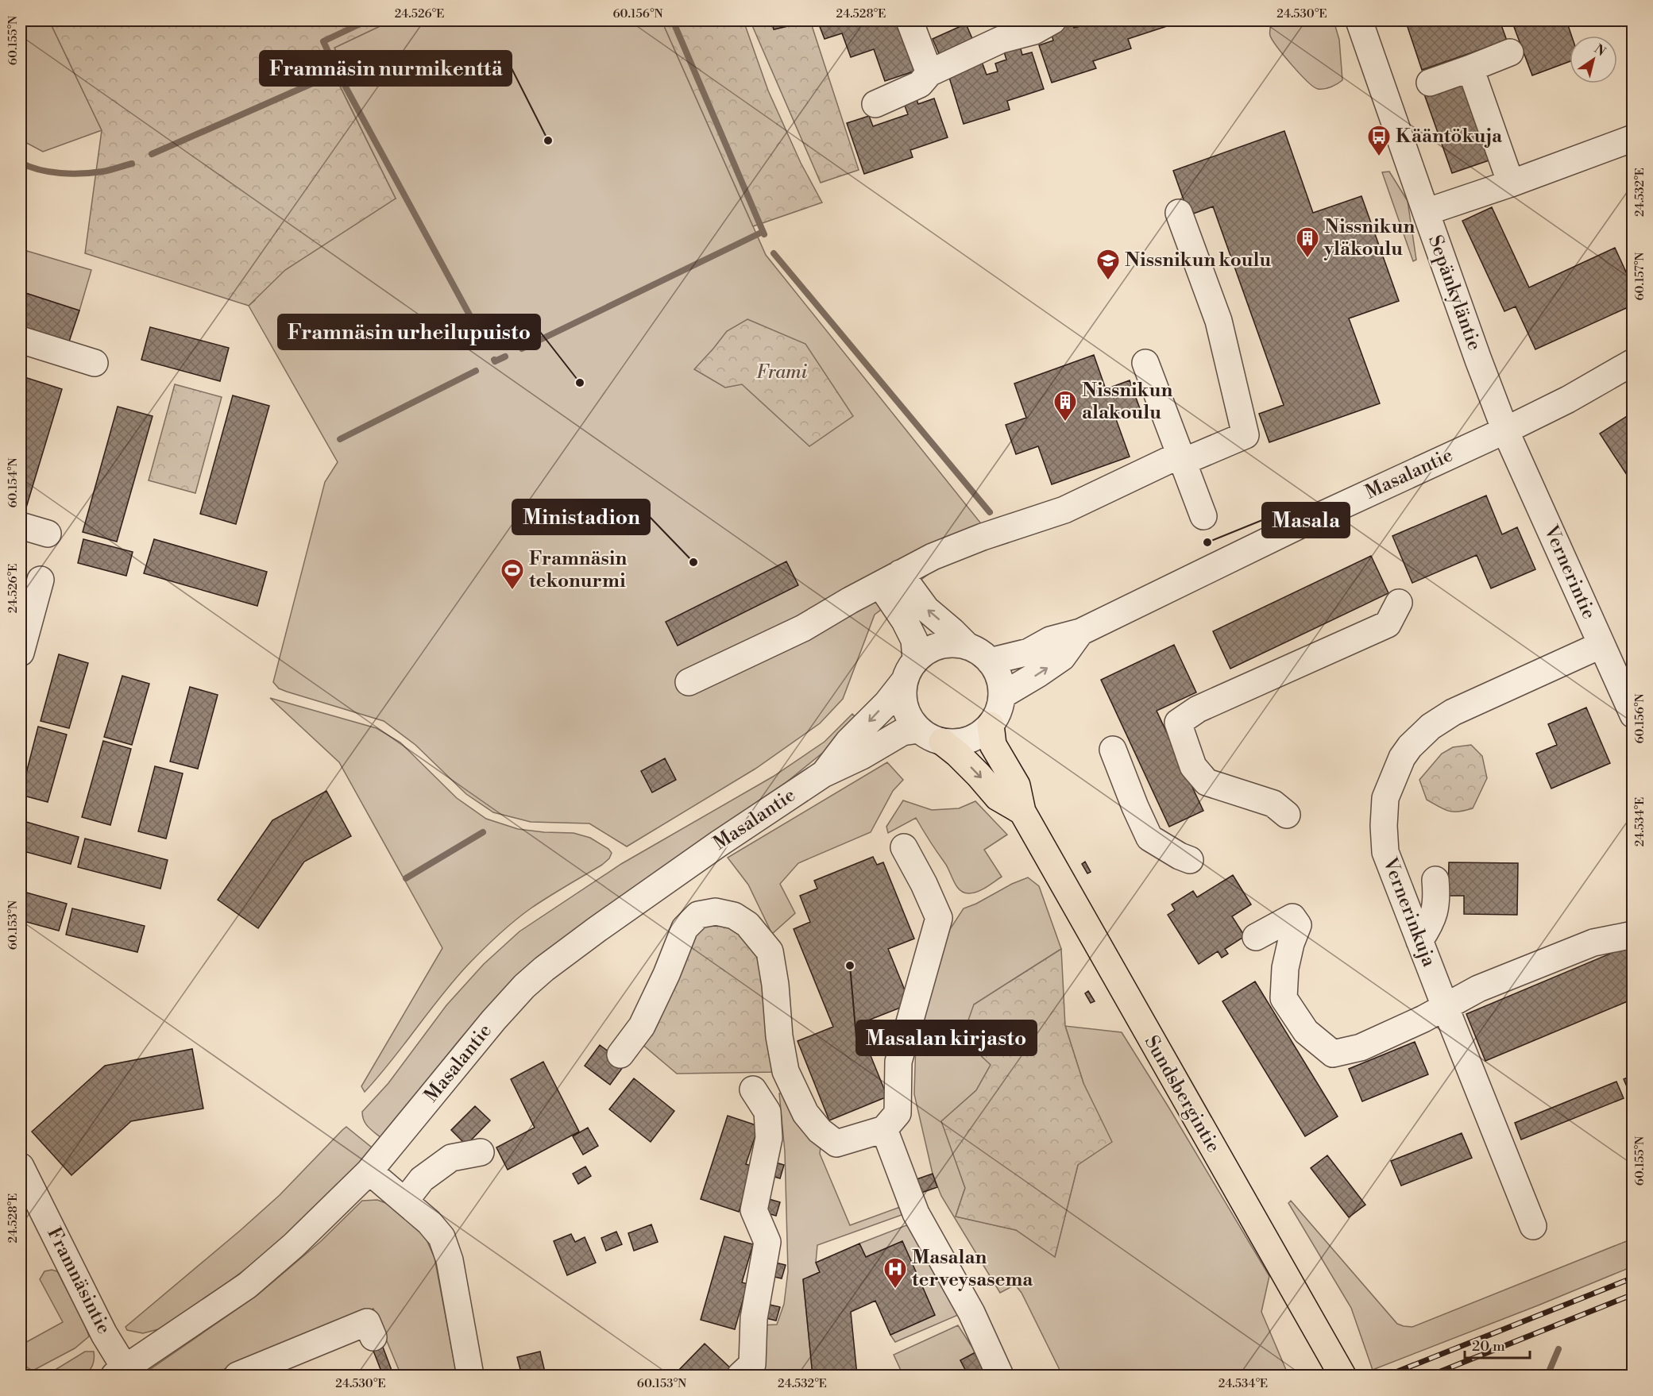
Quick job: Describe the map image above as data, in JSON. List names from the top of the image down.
{
  "streets": {
    "main road": ["Sundsbergintie"],
    "street": [
      "Sepänkyläntie",
      "Masalantie",
      "Vernerintie",
      "Vernerinkuja",
      "Framnäsintie"
    ]
  },
  "crossings": [
    ["Sepänkyläntie", "Masalantie"],
    ["Sepänkyläntie", "Vernerintie"],
    ["Masalantie", "Vernerintie"],
    ["Masalantie", "Sundsbergintie"],
    ["Masalantie", "Framnäsintie"],
    ["Vernerintie", "Vernerinkuja"]
  ],
  "parks": ["Frami"],
  "places": {
    "other": [
      "Framnäsin nurmikenttä",
      "Framnäsin urheilupuisto",
      "Masala",
      "Ministadion",
      "Masalan kirjasto"
    ],
    "bus stop": ["Kääntökuja"],
    "building": ["Nissnikun yläkoulu", "Nissnikun alakoulu"],
    "school or university": ["Nissnikun koulu"],
    "sports": ["Framnäsin tekonurmi"],
    "hospital": ["Masalan terveysasema"]
  },
  "scale_bar": "20 m",
  "north": "top right",
  "coordinates": [
    "24.526°E",
    "60.156°N",
    "24.528°E",
    "24.530°E",
    "60.155°N",
    "24.532°E",
    "60.157°N",
    "60.154°N",
    "24.534°E",
    "60.153°N"
  ]
}
